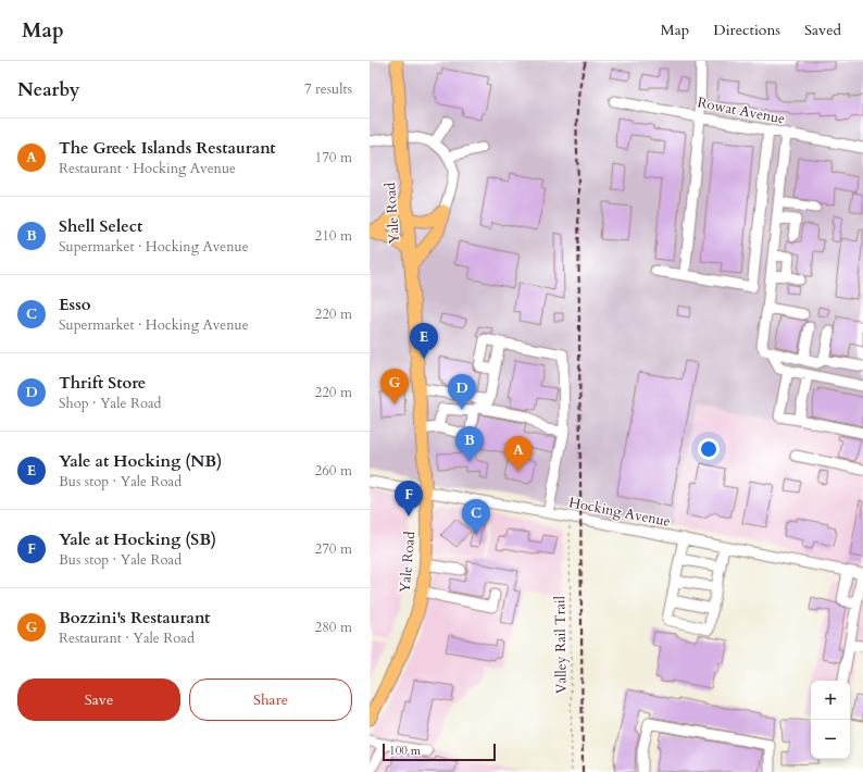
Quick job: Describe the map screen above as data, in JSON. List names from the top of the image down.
{
  "streets": {
    "main road": ["Yale Road"],
    "street": ["Rowat Avenue", "Hocking Avenue"],
    "path": ["Valley Rail Trail"]
  },
  "crossings": [
    ["Yale Road", "Hocking Avenue"],
    ["Hocking Avenue", "Valley Rail Trail"]
  ],
  "scale_bar": "100 m",
  "page": {
    "header": "Map",
    "nav": ["Map", "Directions", "Saved"],
    "heading": ["Nearby", "7 results"],
    "list": [
      {
        "mark": "A",
        "name": "The Greek Islands Restaurant",
        "note": "Restaurant · Hocking Avenue",
        "value": "170 m"
      },
      {
        "mark": "B",
        "name": "Shell Select",
        "note": "Supermarket · Hocking Avenue",
        "value": "210 m"
      },
      {
        "mark": "C",
        "name": "Esso",
        "note": "Supermarket · Hocking Avenue",
        "value": "220 m"
      },
      {
        "mark": "D",
        "name": "Thrift Store",
        "note": "Shop · Yale Road",
        "value": "220 m"
      },
      {
        "mark": "E",
        "name": "Yale at Hocking (NB)",
        "note": "Bus stop · Yale Road",
        "value": "260 m"
      },
      {
        "mark": "F",
        "name": "Yale at Hocking (SB)",
        "note": "Bus stop · Yale Road",
        "value": "270 m"
      },
      {
        "mark": "G",
        "name": "Bozzini's Restaurant",
        "note": "Restaurant · Yale Road",
        "value": "280 m"
      }
    ],
    "pins": [
      "E",
      "G",
      "D",
      "B",
      "A",
      "F",
      "C"
    ],
    "buttons": ["Save", "Share"],
    "map_buttons": ["+", "−"],
    "scale": "100 m"
  }
}
